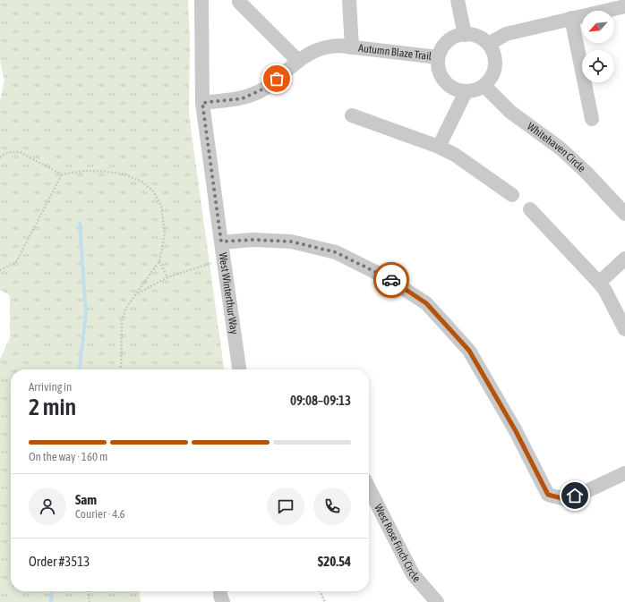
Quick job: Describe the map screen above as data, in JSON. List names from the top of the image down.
{
  "streets": {
    "street": [
      "Autumn Blaze Trail",
      "Whitehaven Circle",
      "West Winterthur Way",
      "West Rose Finch Circle"
    ]
  },
  "crossings": [
    ["Autumn Blaze Trail", "Whitehaven Circle"],
    ["Autumn Blaze Trail", "West Winterthur Way"]
  ],
  "north": "bottom left",
  "page": {
    "heading": ["2 min", "Arriving in", "09:08–09:13"],
    "panel": [
      "Sam",
      "Courier · 4.6",
      "Order #3513",
      "$20.54"
    ],
    "bar": "On the way · 160 m"
  }
}
